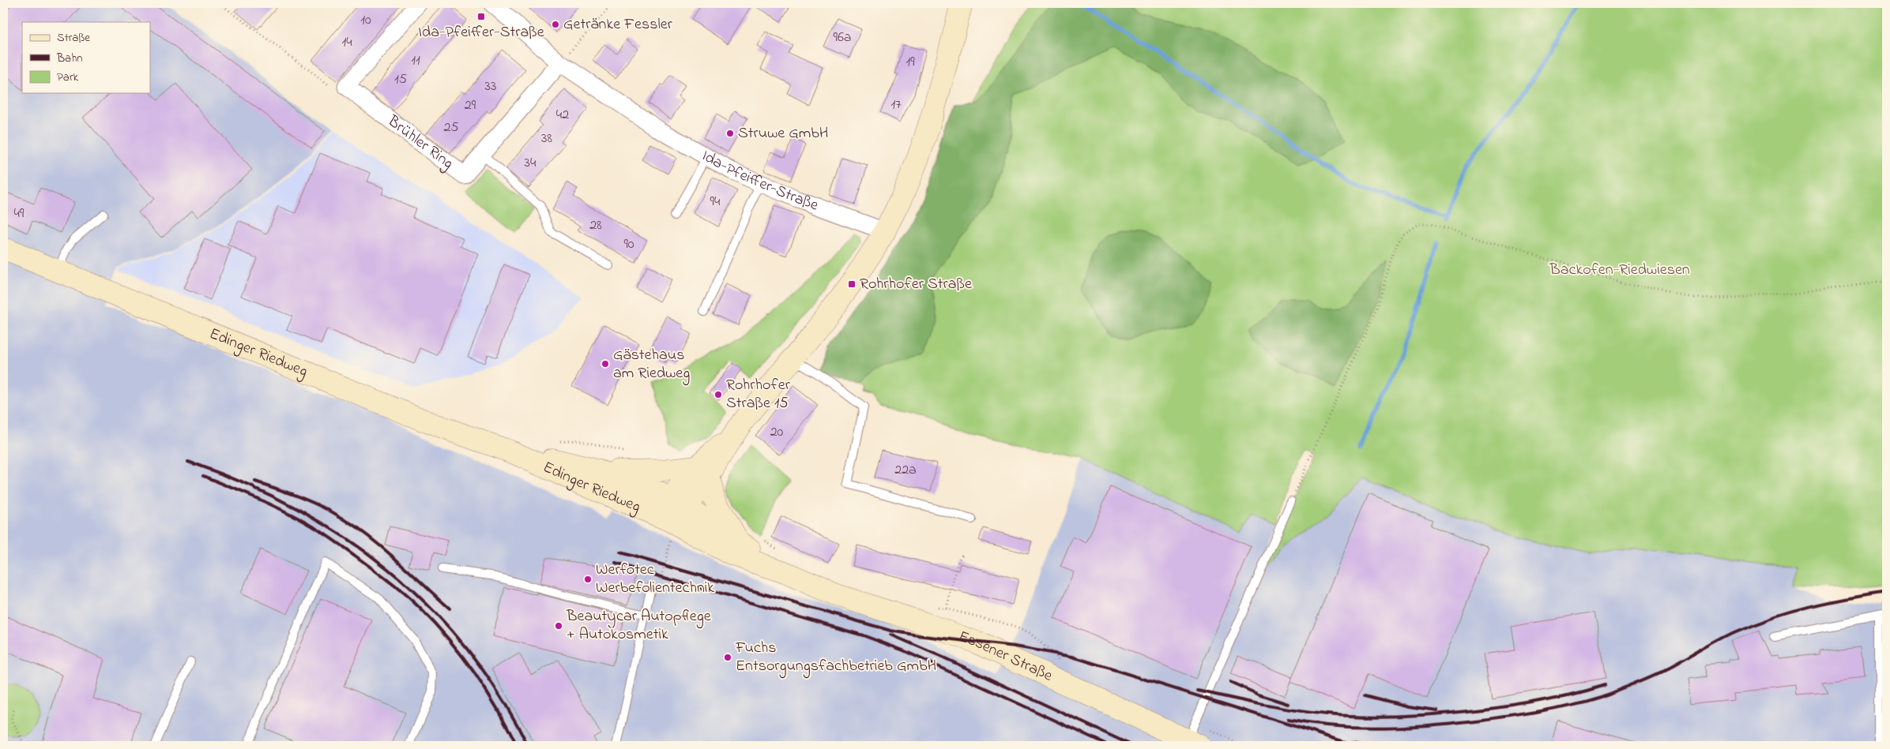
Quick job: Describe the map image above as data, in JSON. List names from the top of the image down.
{
  "streets": {
    "main road": ["Edinger Riedweg", "Essener Straße"],
    "street": ["Brühler Ring", "Ida-Pfeiffer-Straße"]
  },
  "crossings": [
    ["Brühler Ring", "Ida-Pfeiffer-Straße"],
    ["Edinger Riedweg", "Essener Straße"]
  ],
  "parks": ["Backofen-Riedwiesen"],
  "places": {
    "transit": ["Ida-Pfeiffer-Straße", "Rohrhofer Straße"],
    "other": [
      "Getränke Fessler",
      "Struwe GmbH",
      "Gästehaus am Riedweg",
      "Rohrhofer Straße 15",
      "Werfotec Werbefolientechnik",
      "Beautycar Autopflege + Autokosmetik",
      "Fuchs Entsorgungsfachbetrieb GmbH"
    ]
  },
  "house_numbers": [
    "10",
    "96a",
    "14",
    "11",
    "19",
    "15",
    "33",
    "17",
    "29",
    "42",
    "25",
    "38",
    "34",
    "94",
    "49",
    "28",
    "90",
    "20",
    "22a"
  ],
  "legend": ["Straße", "Bahn", "Park"]
}
